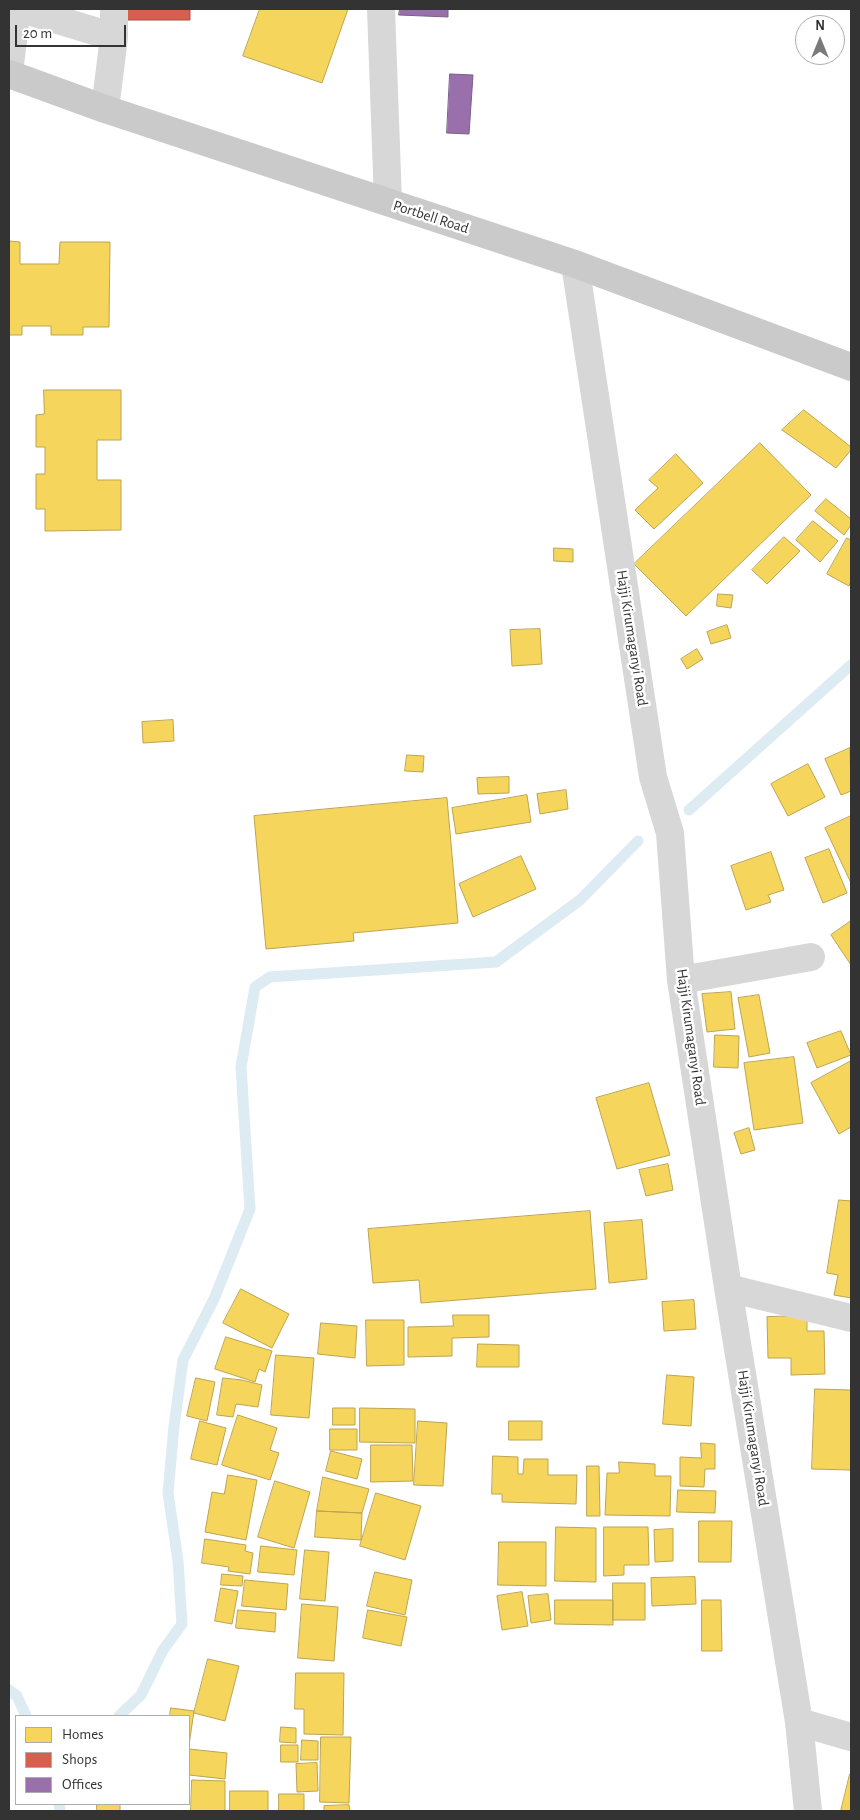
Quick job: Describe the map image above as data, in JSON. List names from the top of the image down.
{
  "streets": {
    "main road": ["Portbell Road"],
    "street": ["Hajji Kirumaganyi Road"]
  },
  "crossings": [
    ["Portbell Road", "Hajji Kirumaganyi Road"]
  ],
  "legend": ["Homes", "Shops", "Offices"],
  "scale_bar": "20 m",
  "north": "top"
}
